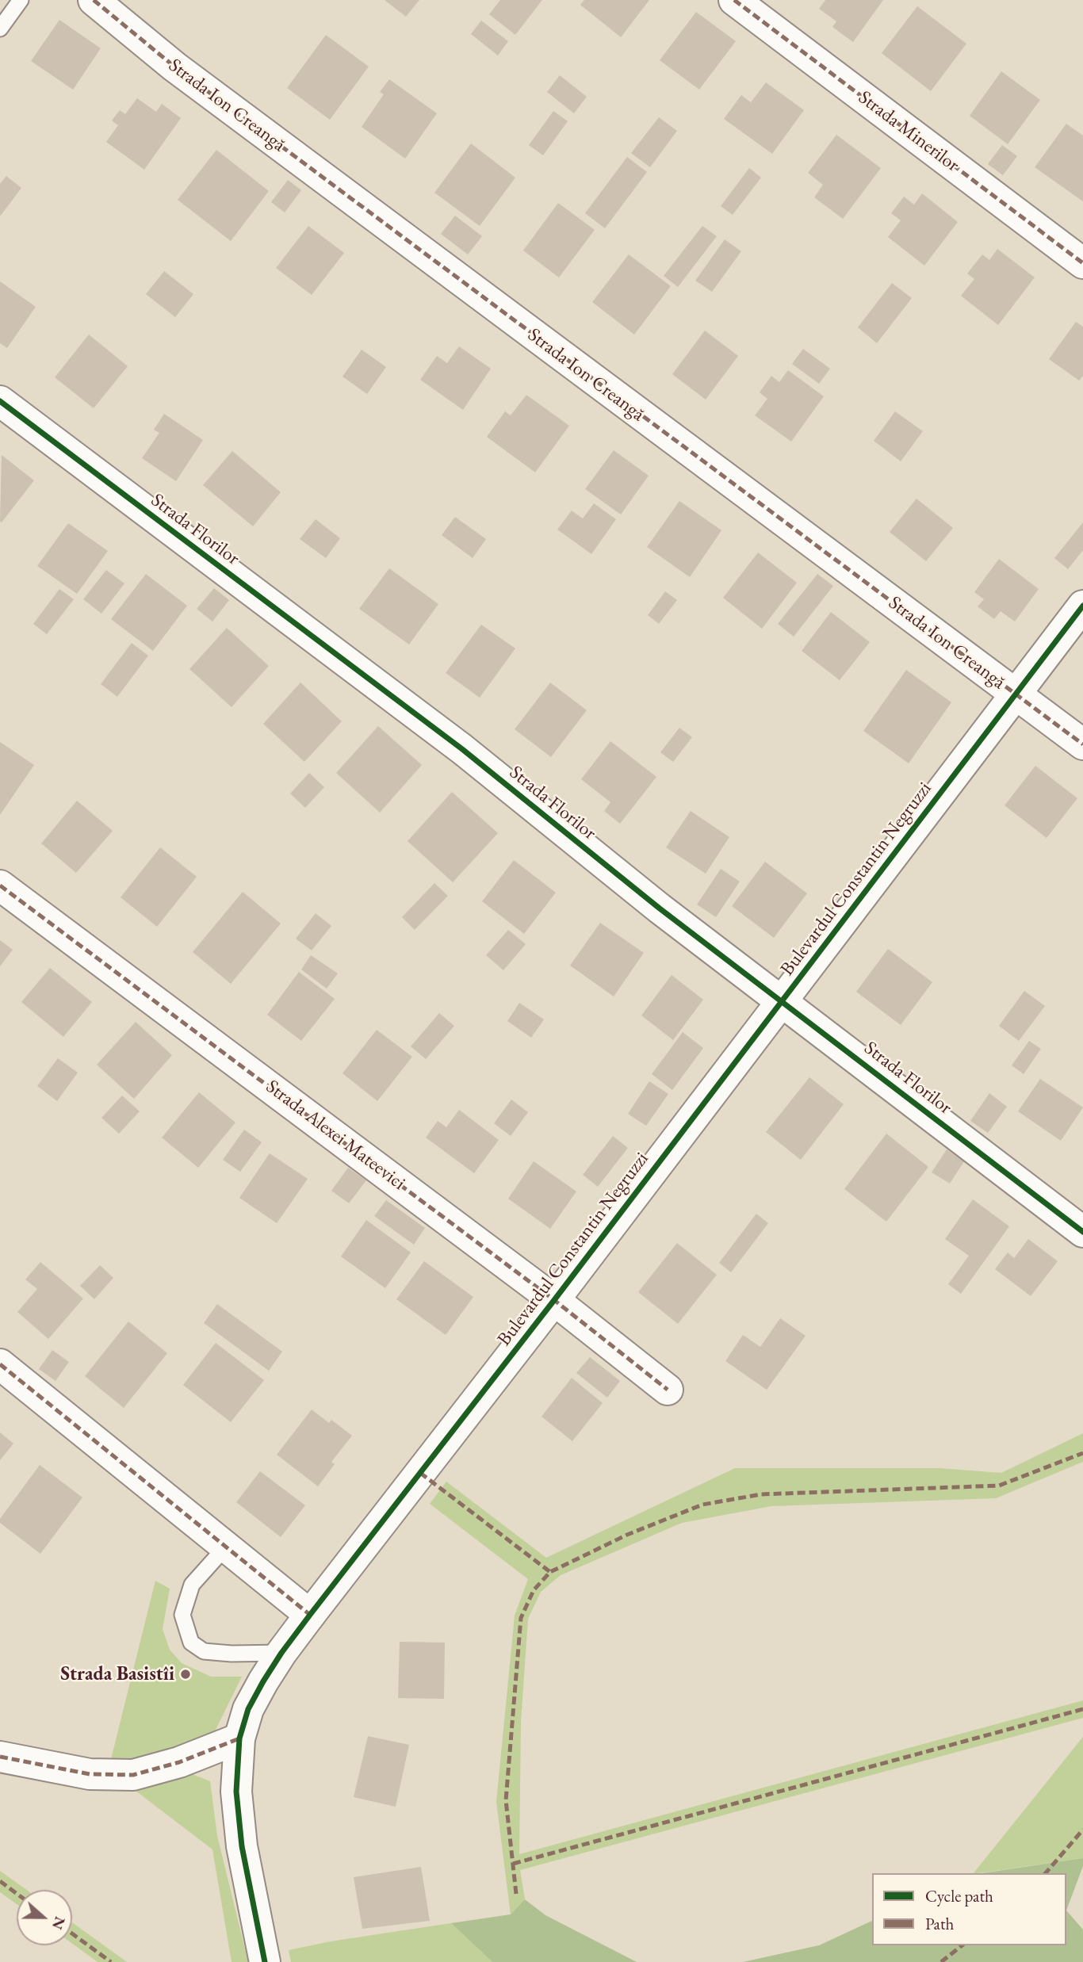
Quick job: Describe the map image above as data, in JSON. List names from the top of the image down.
{
  "streets": {
    "street": [
      "Strada Ion Creangă",
      "Strada Minerilor",
      "Strada Florilor",
      "Bulevardul Constantin Negruzzi",
      "Strada Alexei Mateevici"
    ]
  },
  "crossings": [
    ["Strada Ion Creangă", "Bulevardul Constantin Negruzzi"],
    ["Strada Florilor", "Bulevardul Constantin Negruzzi"],
    ["Bulevardul Constantin Negruzzi", "Strada Alexei Mateevici"]
  ],
  "places": ["Strada Basistîi"],
  "legend": ["Cycle path", "Path"],
  "north": "right"
}
